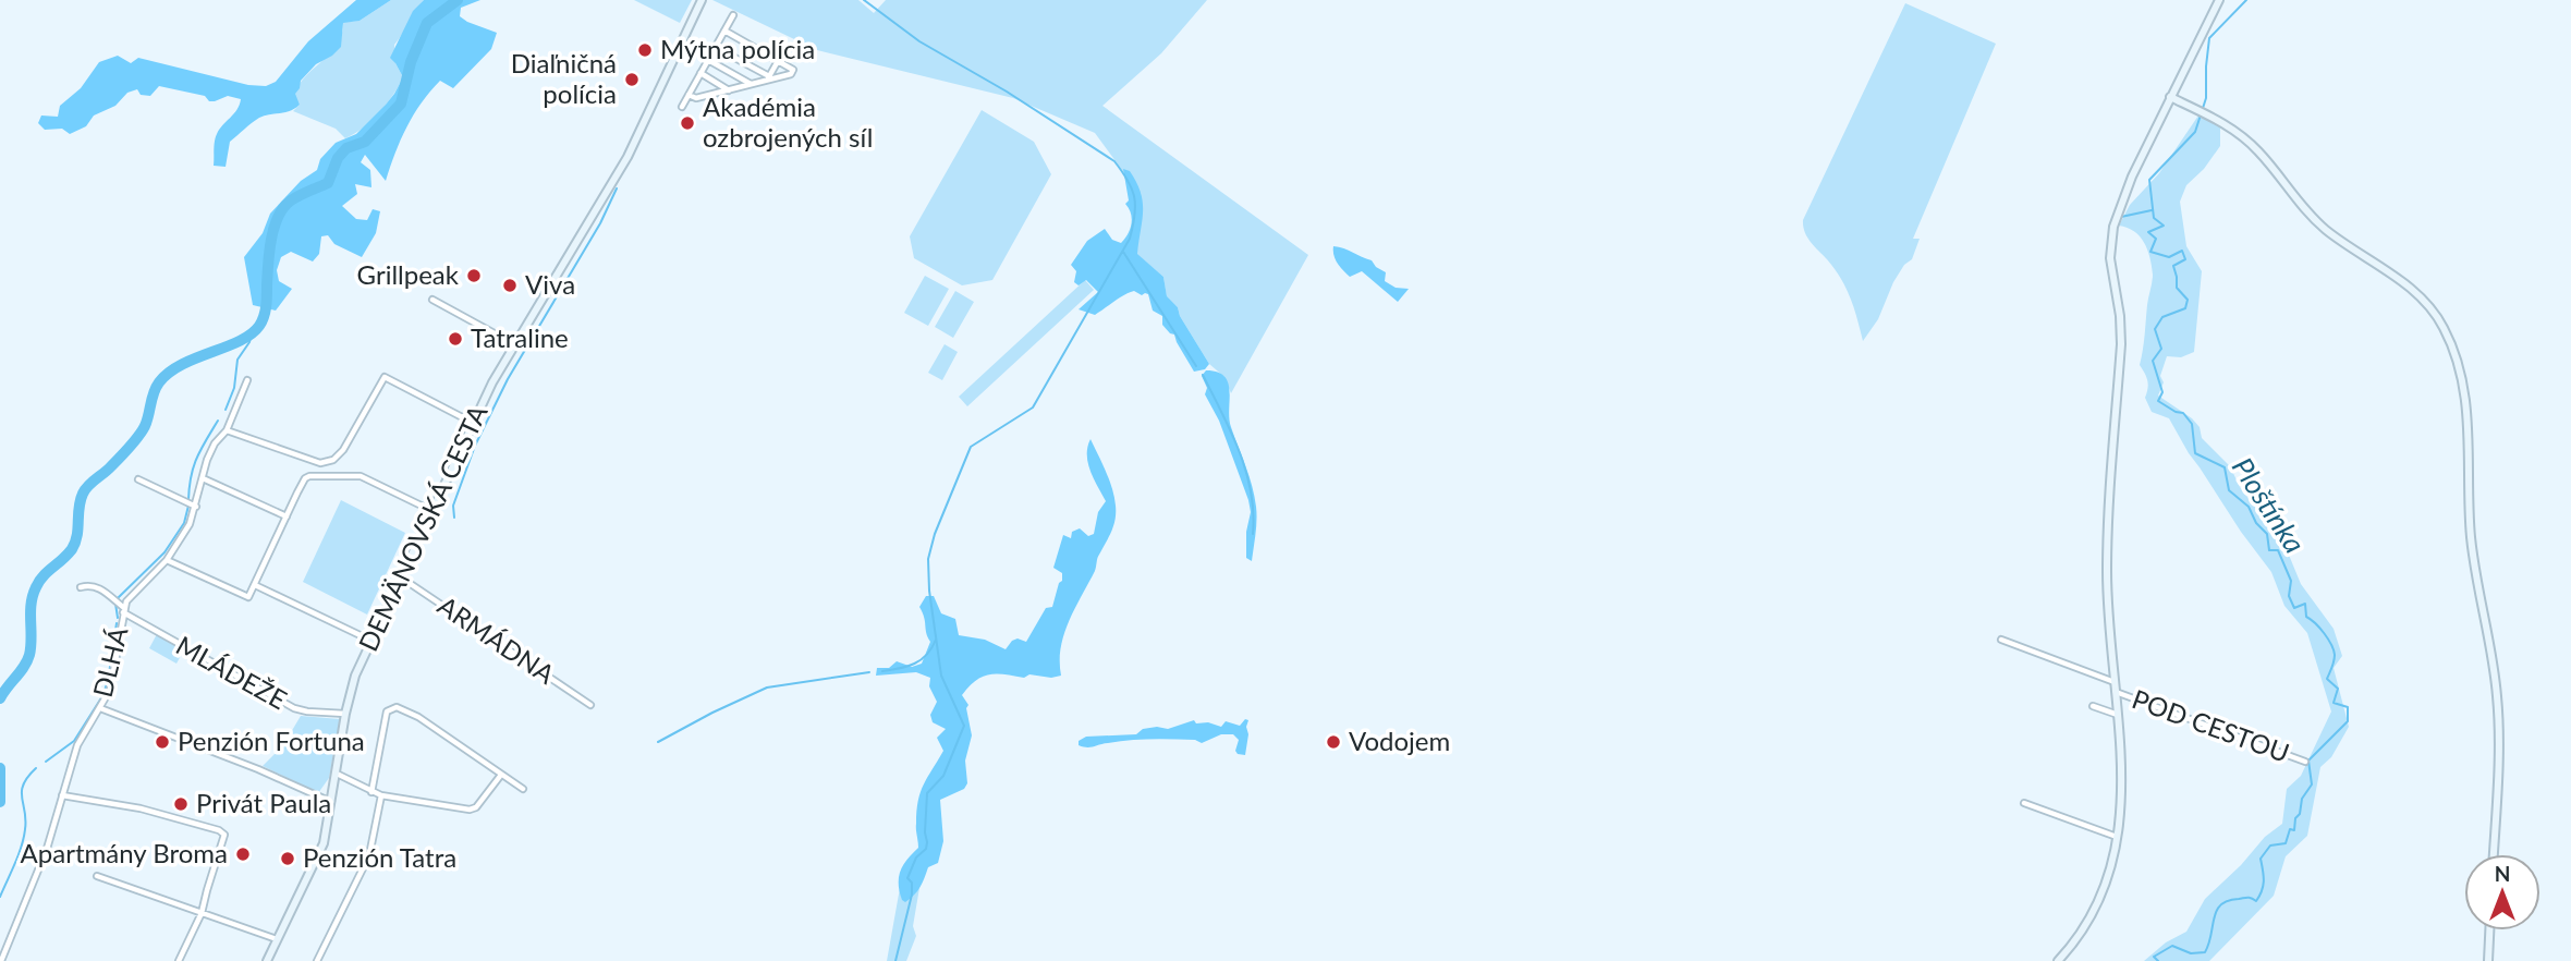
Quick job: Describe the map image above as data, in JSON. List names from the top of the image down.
{
  "streets": {
    "street": [
      "DEMÄNOVSKÁ CESTA",
      "ARMÁDNA",
      "DLHÁ",
      "MLÁDEŽE",
      "POD CESTOU"
    ]
  },
  "crossings": [
    ["DEMÄNOVSKÁ CESTA", "ARMÁDNA"],
    ["DEMÄNOVSKÁ CESTA", "MLÁDEŽE"],
    ["DLHÁ", "MLÁDEŽE"]
  ],
  "water": ["Ploštínka"],
  "places": [
    "Mýtna polícia",
    "Diaľničná polícia",
    "Akadémia ozbrojených síl",
    "Grillpeak",
    "Viva",
    "Tatraline",
    "Penzión Fortuna",
    "Vodojem",
    "Privát Paula",
    "Apartmány Broma",
    "Penzión Tatra"
  ],
  "north": "top"
}
